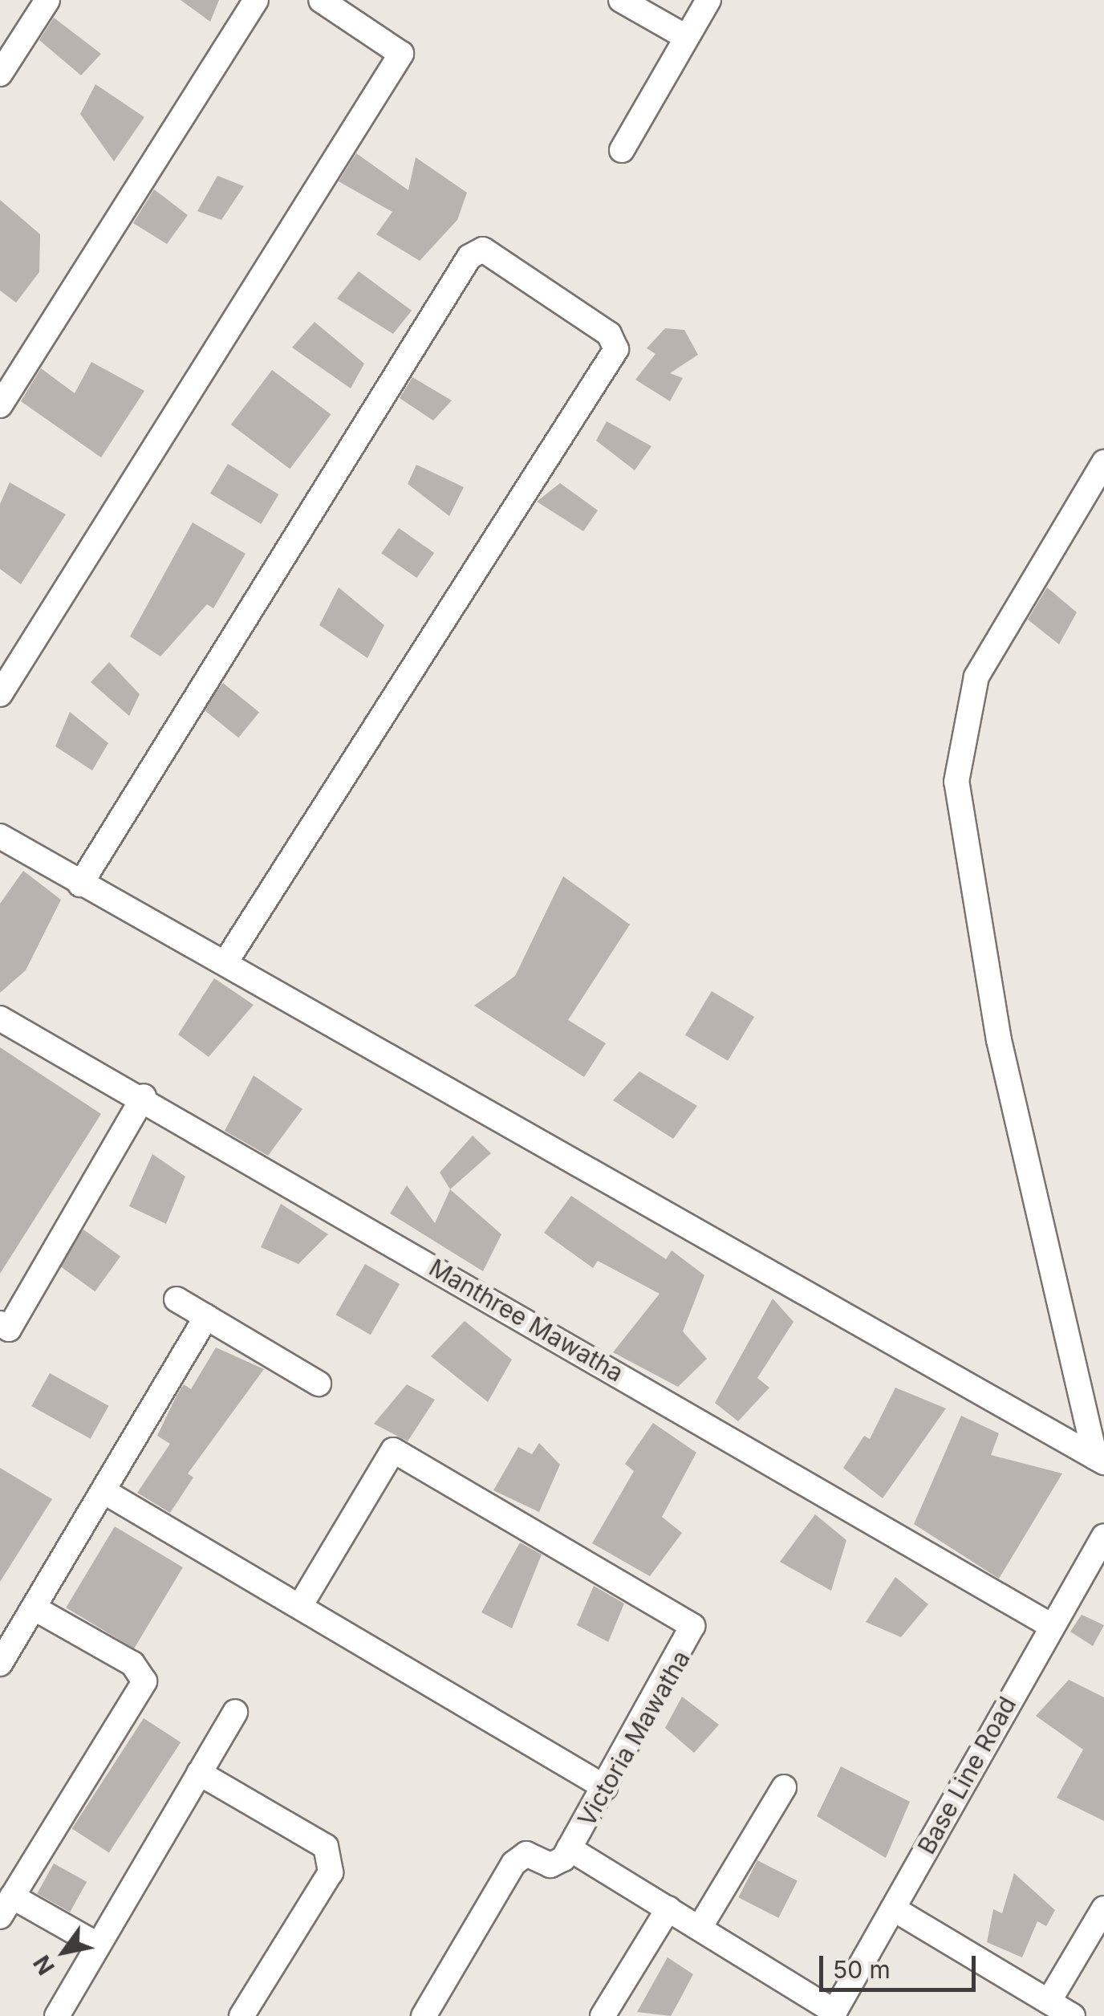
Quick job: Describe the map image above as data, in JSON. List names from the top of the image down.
{
  "streets": {
    "street": ["Manthree Mawatha", "Victoria Mawatha", "Base Line Road"]
  },
  "crossings": [
    ["Manthree Mawatha", "Base Line Road"]
  ],
  "scale_bar": "50 m",
  "north": "bottom left"
}
